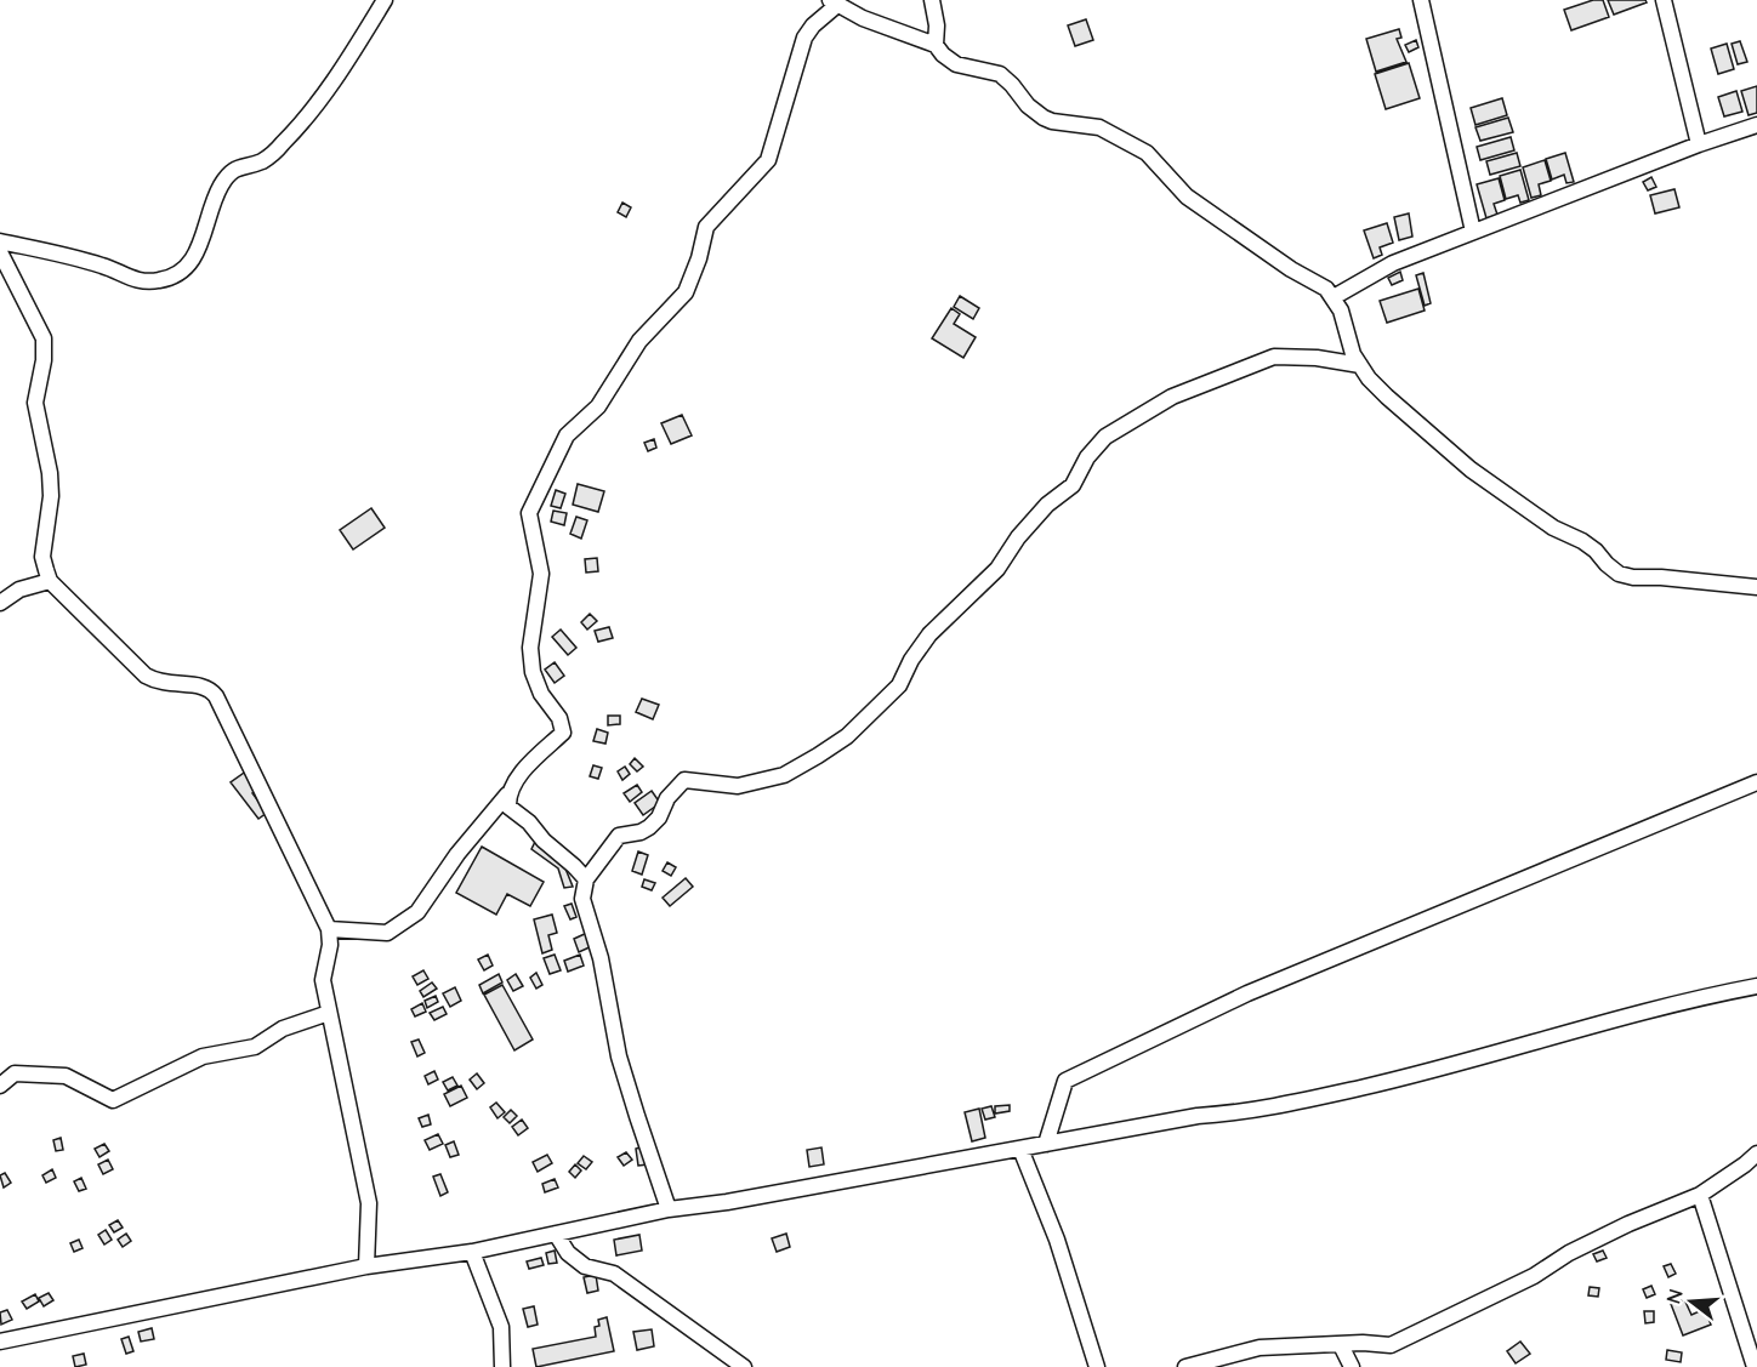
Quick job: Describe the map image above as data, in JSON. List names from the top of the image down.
{
  "north": "left"
}
